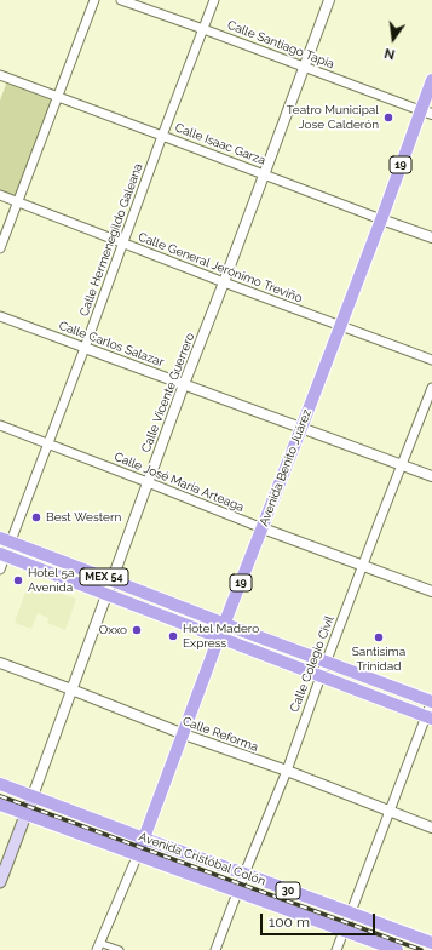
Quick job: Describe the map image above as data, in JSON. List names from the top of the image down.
{
  "streets": {
    "main road": [
      "19",
      "Avenida Benito Juárez",
      "MEX 54",
      "Avenida Cristóbal Colón",
      "30"
    ],
    "street": [
      "Calle Santiago Tapia",
      "Calle Isaac Garza",
      "Calle Hermenegildo Galeana",
      "Calle General Jerónimo Treviño",
      "Calle Carlos Salazar",
      "Calle Vicente Guerrero",
      "Calle José María Arteaga",
      "Calle Colegio Civil",
      "Calle Reforma"
    ]
  },
  "crossings": [
    ["Calle Santiago Tapia", "Calle Hermenegildo Galeana"],
    ["Calle Santiago Tapia", "Calle Vicente Guerrero"],
    ["Calle Santiago Tapia", "Avenida Benito Juárez"],
    ["Calle Isaac Garza", "Calle Hermenegildo Galeana"],
    ["Calle Isaac Garza", "Calle Vicente Guerrero"],
    ["Calle Isaac Garza", "Avenida Benito Juárez"],
    ["19", "Avenida Benito Juárez"],
    ["19", "Avenida Cristóbal Colón"],
    ["Calle Hermenegildo Galeana", "Calle General Jerónimo Treviño"],
    ["Calle Hermenegildo Galeana", "Calle Carlos Salazar"],
    ["Calle Hermenegildo Galeana", "Calle José María Arteaga"],
    ["Calle Hermenegildo Galeana", "MEX 54"],
    ["Calle General Jerónimo Treviño", "Calle Vicente Guerrero"],
    ["Calle General Jerónimo Treviño", "Avenida Benito Juárez"],
    ["Calle Carlos Salazar", "Calle Vicente Guerrero"],
    ["Calle Carlos Salazar", "Avenida Benito Juárez"],
    ["Calle Carlos Salazar", "Calle Colegio Civil"],
    ["Calle Vicente Guerrero", "Calle José María Arteaga"],
    ["Calle Vicente Guerrero", "MEX 54"],
    ["Calle Vicente Guerrero", "Calle Reforma"],
    ["Calle Vicente Guerrero", "Avenida Cristóbal Colón"],
    ["Avenida Benito Juárez", "Calle José María Arteaga"],
    ["Avenida Benito Juárez", "MEX 54"],
    ["Avenida Benito Juárez", "Calle Reforma"],
    ["Avenida Benito Juárez", "Avenida Cristóbal Colón"],
    ["Calle José María Arteaga", "Calle Colegio Civil"],
    ["Calle Colegio Civil", "Calle Reforma"],
    ["Calle Colegio Civil", "Avenida Cristóbal Colón"]
  ],
  "places": [
    "Teatro Municipal Jose Calderón",
    "Best Western",
    "Hotel 5a Avenida",
    "Oxxo",
    "Hotel Madero Express",
    "Santisima Trinidad"
  ],
  "scale_bar": "100 m",
  "north": "bottom"
}
